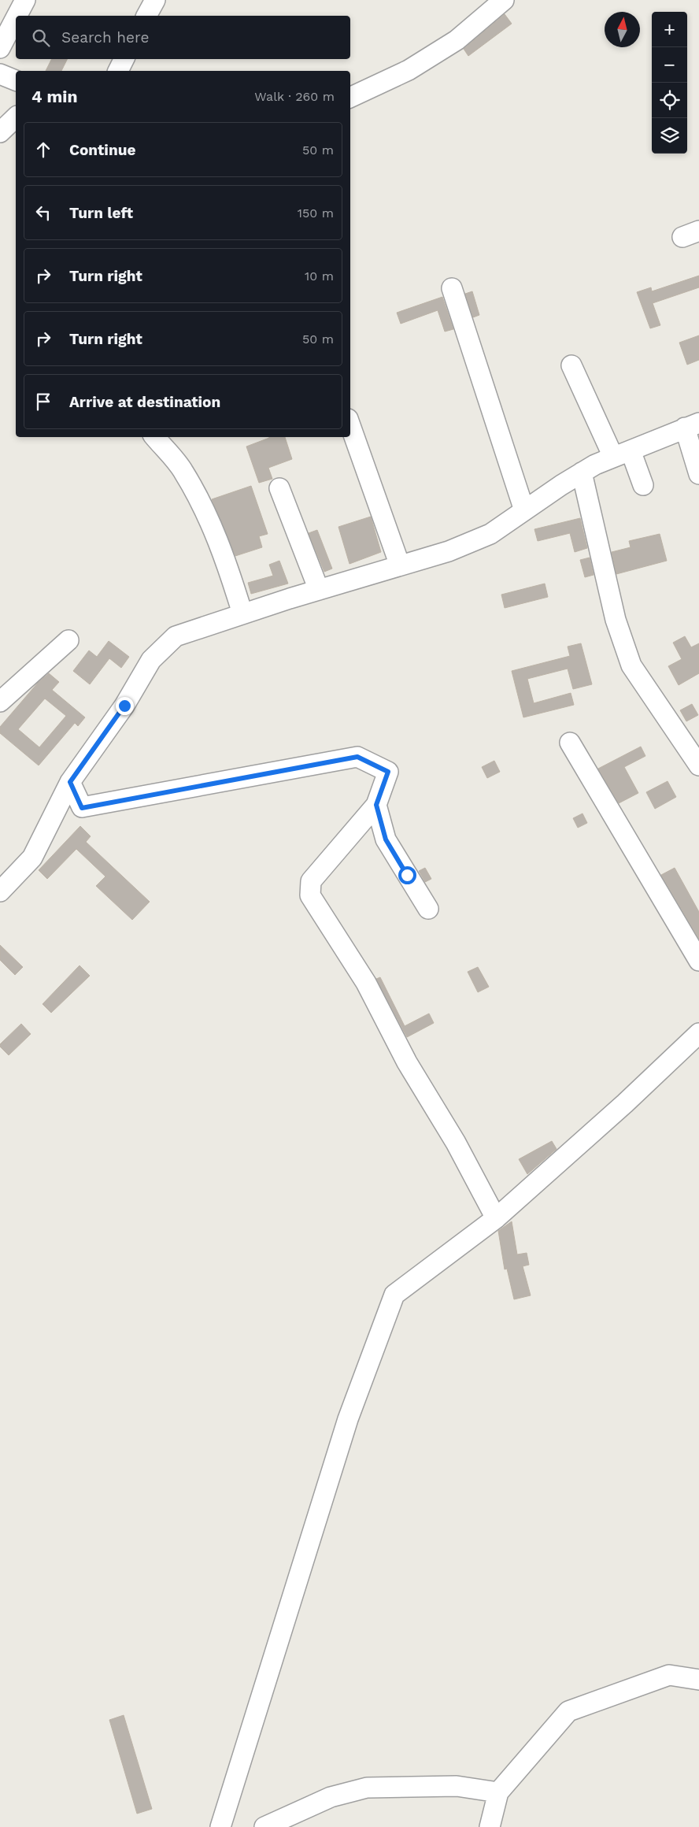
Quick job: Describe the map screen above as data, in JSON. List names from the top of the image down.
{
  "north": "top",
  "page": {
    "map_buttons": ["+", "−"],
    "search": "Search here",
    "heading": ["4 min", "Walk · 260 m"],
    "list": [
      ["Continue", "50 m"],
      ["Turn left", "150 m"],
      ["Turn right", "10 m"],
      ["Turn right", "50 m"],
      "Arrive at destination"
    ]
  }
}
